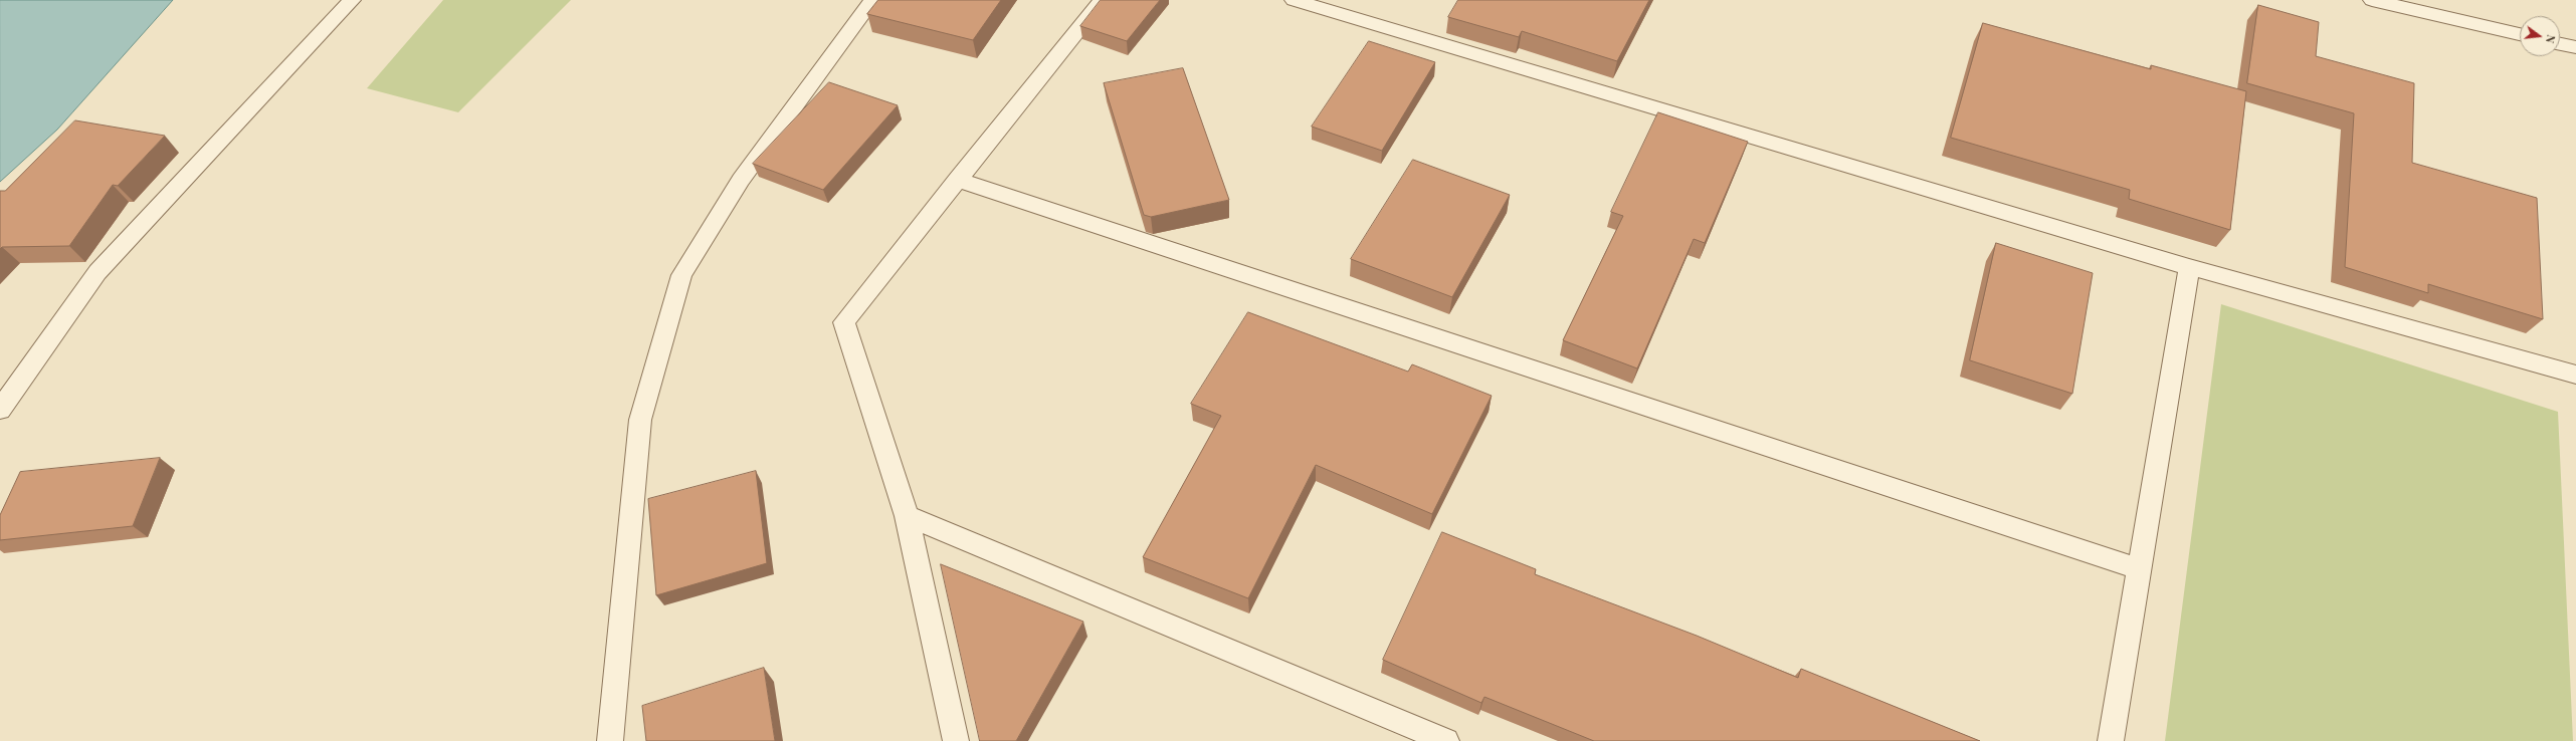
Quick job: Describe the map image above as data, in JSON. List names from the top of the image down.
{
  "north": "right"
}
